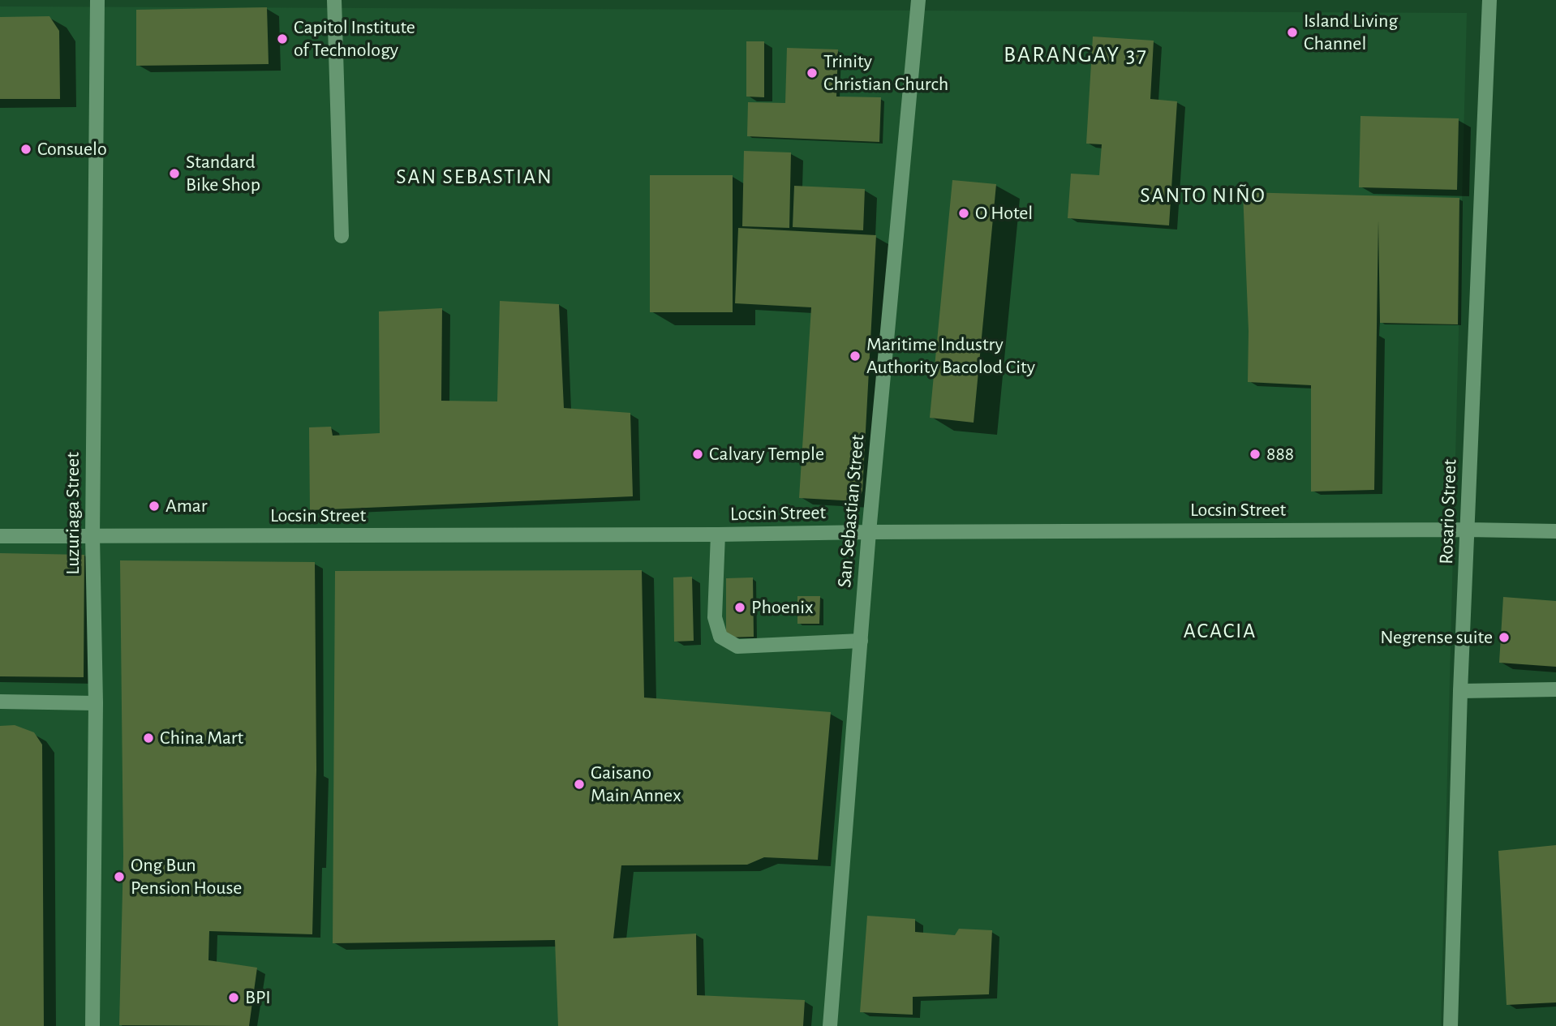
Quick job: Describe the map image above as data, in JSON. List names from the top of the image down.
{
  "streets": {
    "street": [
      "Locsin Street",
      "San Sebastian Street",
      "Rosario Street",
      "Luzuriaga Street"
    ]
  },
  "crossings": [
    ["Locsin Street", "San Sebastian Street"],
    ["Locsin Street", "Rosario Street"],
    ["Locsin Street", "Luzuriaga Street"]
  ],
  "districts": [
    "BARANGAY 37",
    "SAN SEBASTIAN",
    "SANTO NIÑO",
    "ACACIA"
  ],
  "places": [
    "Island Living Channel",
    "Capitol Institute of Technology",
    "Trinity Christian Church",
    "Consuelo",
    "Standard Bike Shop",
    "O Hotel",
    "Maritime Industry Authority Bacolod City",
    "Calvary Temple",
    "888",
    "Amar",
    "Phoenix",
    "Negrense suite",
    "China Mart",
    "Gaisano Main Annex",
    "Ong Bun Pension House",
    "BPI"
  ]
}
